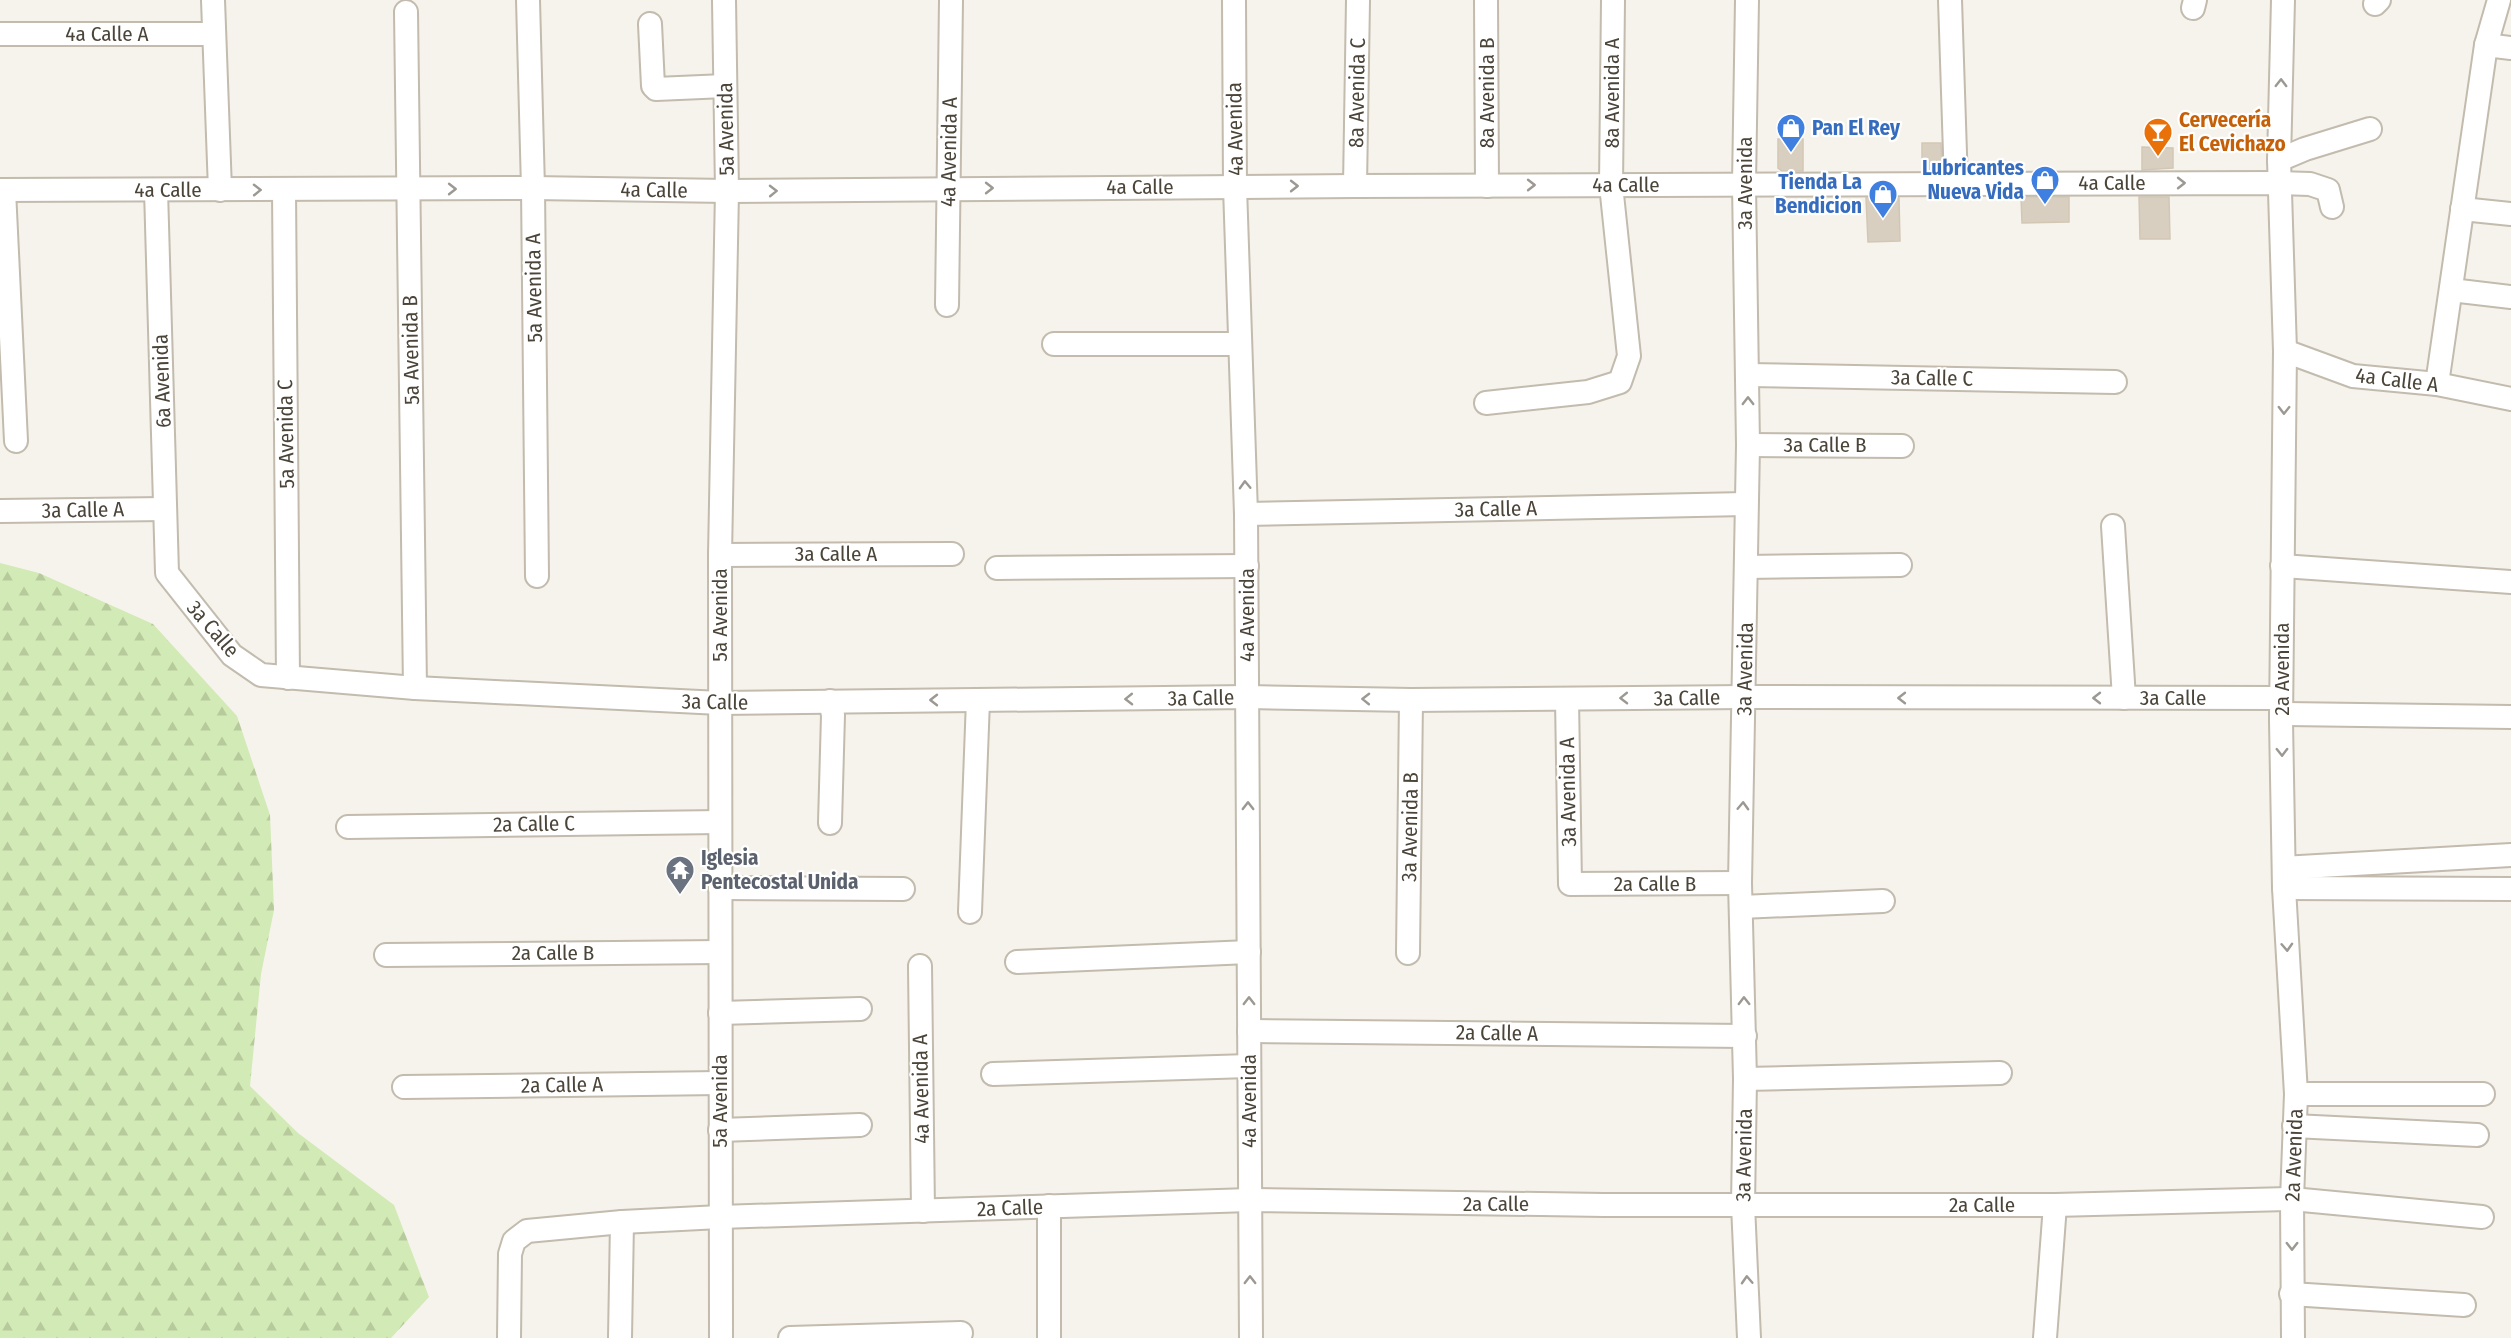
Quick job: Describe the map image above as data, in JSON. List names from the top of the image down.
{
  "streets": {
    "street": [
      "4a Calle A",
      "8a Avenida C",
      "8a Avenida B",
      "8a Avenida A",
      "5a Avenida",
      "4a Avenida",
      "4a Avenida A",
      "3a Avenida",
      "4a Calle",
      "5a Avenida A",
      "5a Avenida B",
      "3a Calle C",
      "6a Avenida",
      "5a Avenida C",
      "3a Calle B",
      "3a Calle A",
      "3a Calle",
      "2a Avenida",
      "3a Avenida A",
      "2a Calle C",
      "3a Avenida B",
      "2a Calle B",
      "2a Calle A",
      "2a Calle"
    ]
  },
  "crossings": [
    ["4a Calle A", "2a Avenida"],
    ["8a Avenida C", "4a Calle"],
    ["8a Avenida B", "4a Calle"],
    ["8a Avenida A", "4a Calle"],
    ["5a Avenida", "4a Calle"],
    ["5a Avenida", "3a Calle A"],
    ["5a Avenida", "3a Calle"],
    ["5a Avenida", "2a Calle C"],
    ["5a Avenida", "2a Calle B"],
    ["5a Avenida", "2a Calle A"],
    ["5a Avenida", "2a Calle"],
    ["4a Avenida", "4a Calle"],
    ["4a Avenida", "3a Calle A"],
    ["4a Avenida", "3a Calle"],
    ["4a Avenida", "2a Calle A"],
    ["4a Avenida", "2a Calle"],
    ["4a Avenida A", "4a Calle"],
    ["4a Avenida A", "2a Calle"],
    ["3a Avenida", "4a Calle"],
    ["3a Avenida", "3a Calle C"],
    ["3a Avenida", "3a Calle B"],
    ["3a Avenida", "3a Calle A"],
    ["3a Avenida", "3a Calle"],
    ["3a Avenida", "2a Calle B"],
    ["3a Avenida", "2a Calle A"],
    ["3a Avenida", "2a Calle"],
    ["4a Calle", "5a Avenida A"],
    ["4a Calle", "5a Avenida B"],
    ["4a Calle", "6a Avenida"],
    ["4a Calle", "5a Avenida C"],
    ["4a Calle", "2a Avenida"],
    ["5a Avenida B", "3a Calle"],
    ["6a Avenida", "3a Calle A"],
    ["6a Avenida", "3a Calle"],
    ["5a Avenida C", "3a Calle"],
    ["3a Calle", "2a Avenida"],
    ["3a Calle", "3a Avenida A"],
    ["3a Calle", "3a Avenida B"],
    ["2a Avenida", "2a Calle"],
    ["3a Avenida A", "2a Calle B"]
  ],
  "one_way": ["4a Avenida", "3a Avenida", "4a Calle"],
  "places": {
    "shop": ["Pan El Rey", "Lubricantes Nueva Vida", "Tienda La Bendicion"],
    "bar": ["Cervecería El Cevichazo"],
    "temple": ["Iglesia Pentecostal Unida"]
  }
}
